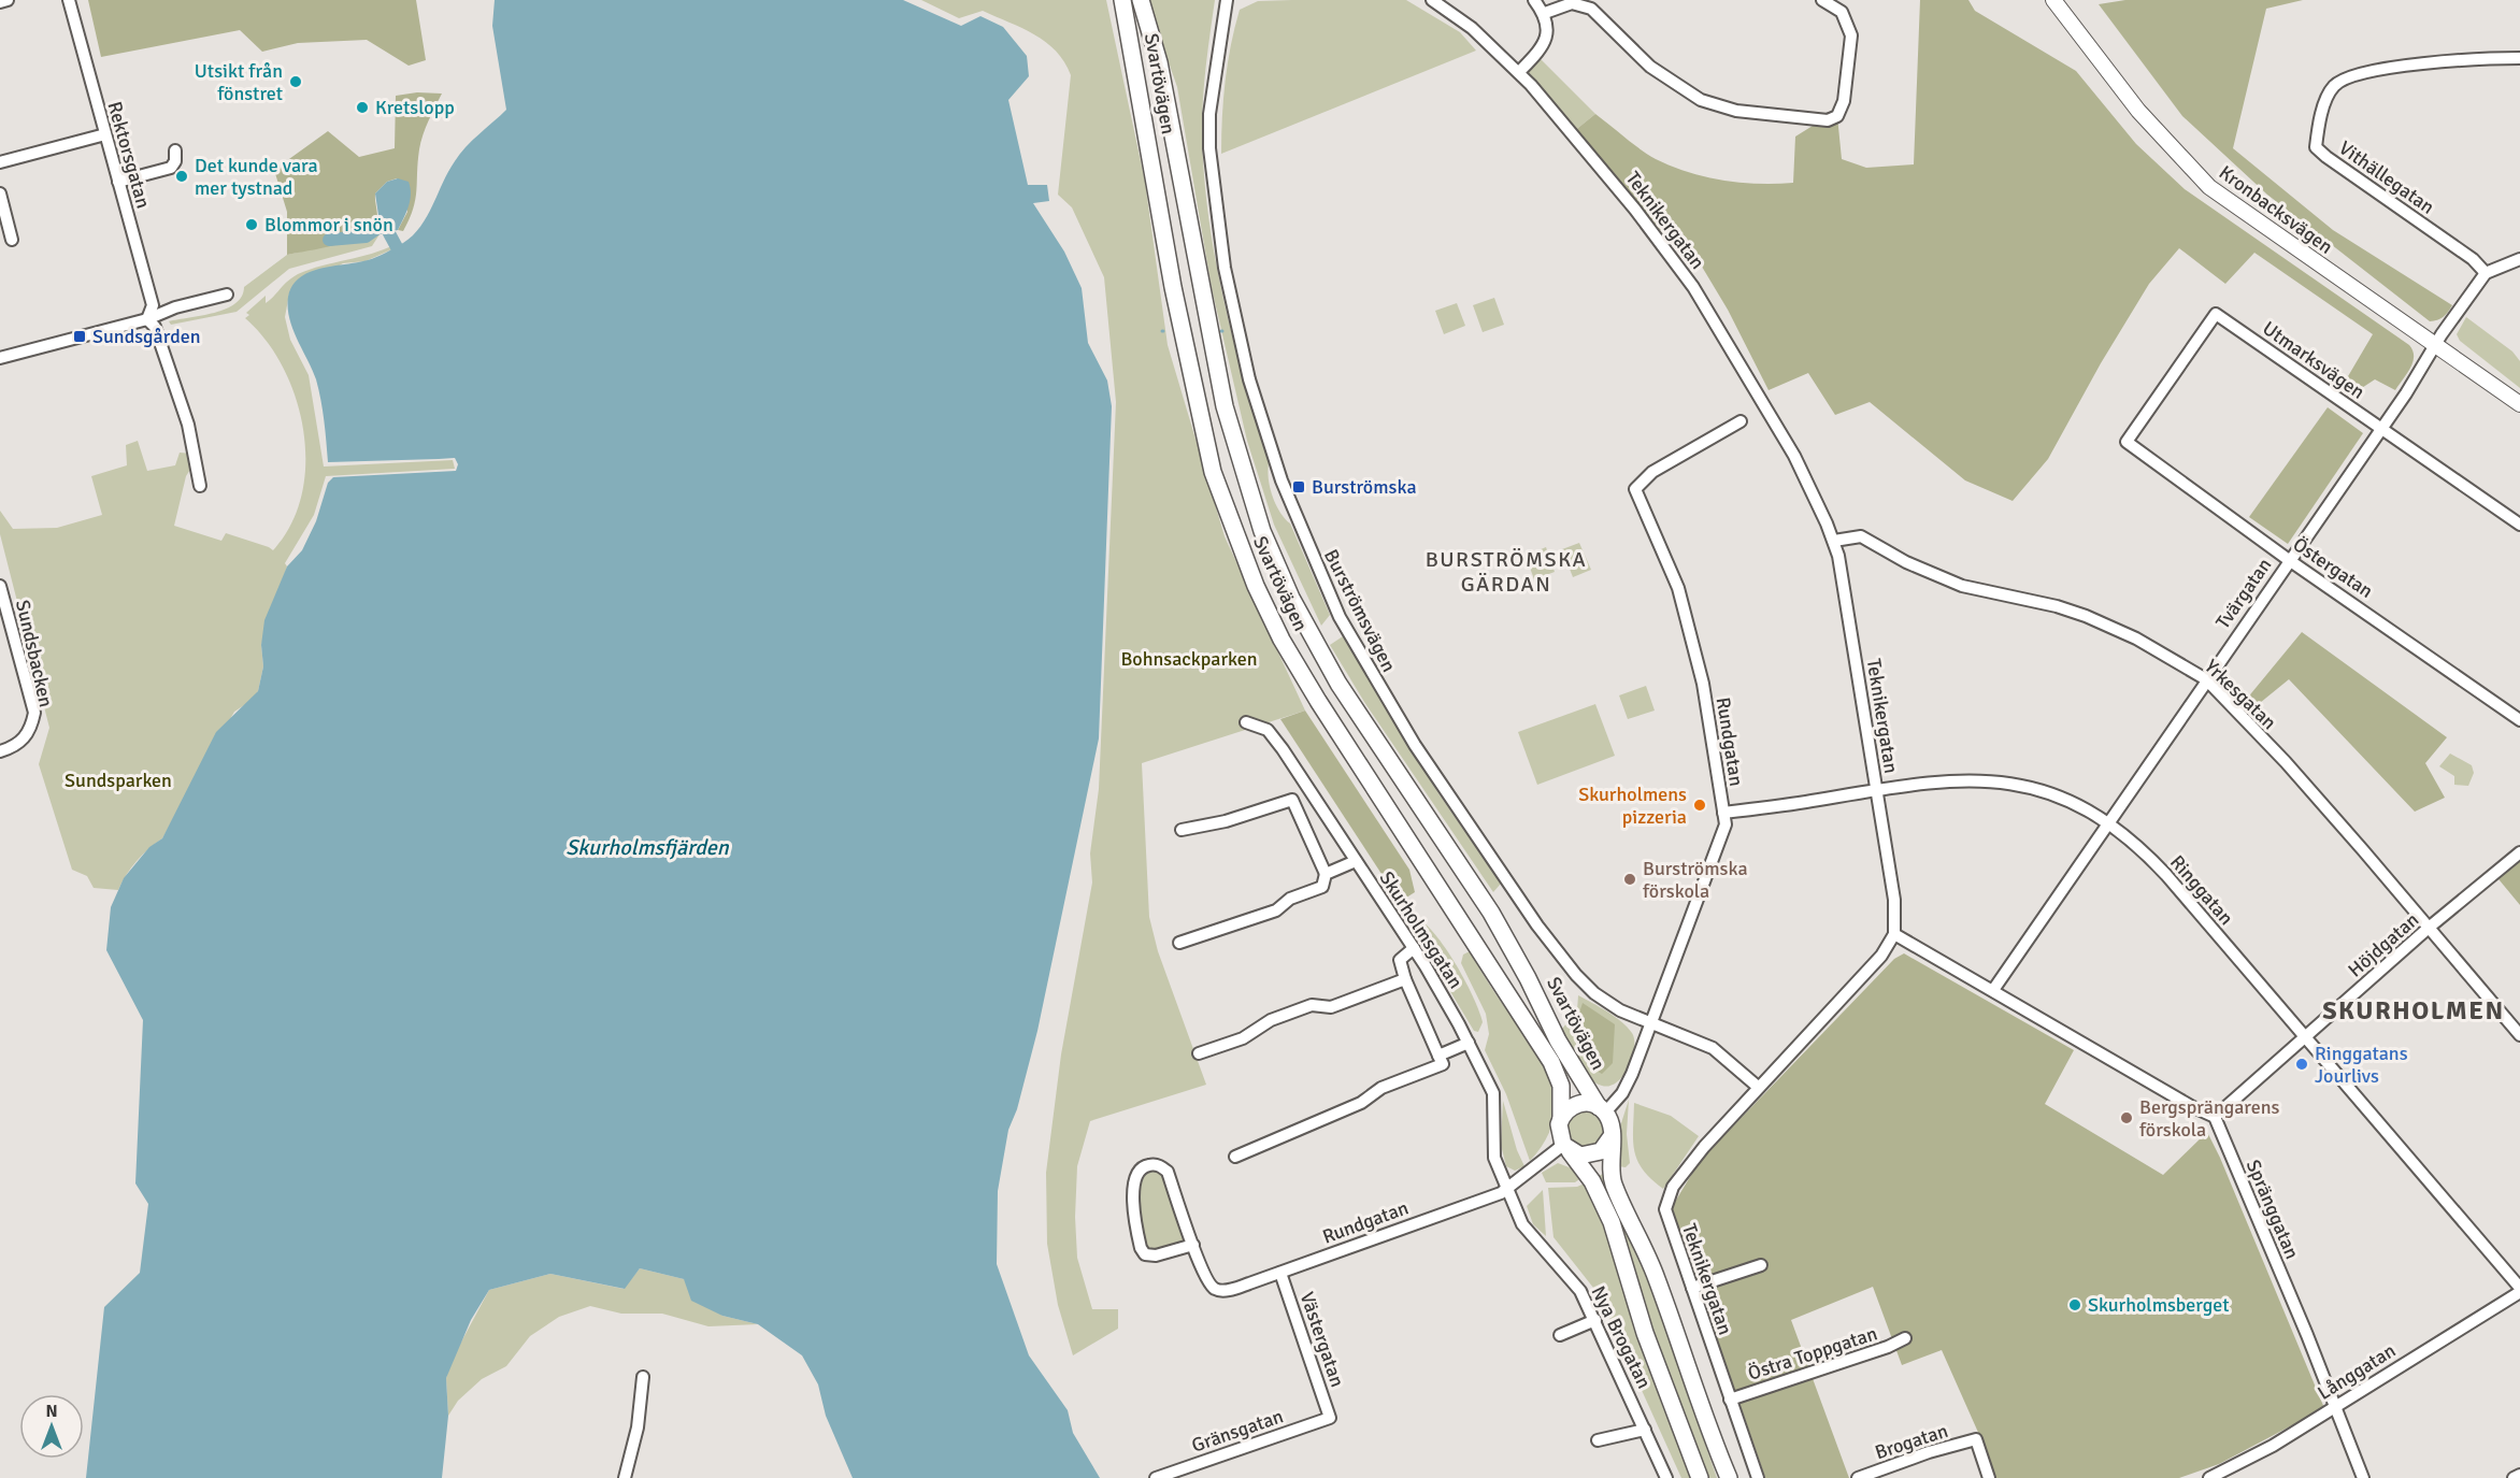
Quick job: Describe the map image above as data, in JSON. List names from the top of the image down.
{
  "streets": {
    "main road": ["Svartövägen"],
    "street": [
      "Rektorsgatan",
      "Vithällegatan",
      "Kronbacksvägen",
      "Teknikergatan",
      "Utmarksvägen",
      "Östergatan",
      "Tvärgatan",
      "Burströmsvägen",
      "Sundsbacken",
      "Yrkesgatan",
      "Rundgatan",
      "Ringgatan",
      "Skurholmsgatan",
      "Höjdgatan",
      "Spränggatan",
      "Nya Brogatan",
      "Västergatan",
      "Östra Toppgatan",
      "Långgatan",
      "Gränsgatan",
      "Brogatan"
    ]
  },
  "crossings": [
    ["Svartövägen", "Rundgatan"],
    ["Kronbacksvägen", "Tvärgatan"],
    ["Teknikergatan", "Burströmsvägen"],
    ["Teknikergatan", "Yrkesgatan"],
    ["Teknikergatan", "Ringgatan"],
    ["Teknikergatan", "Östra Toppgatan"],
    ["Utmarksvägen", "Östergatan"],
    ["Utmarksvägen", "Tvärgatan"],
    ["Östergatan", "Tvärgatan"],
    ["Tvärgatan", "Yrkesgatan"],
    ["Tvärgatan", "Ringgatan"],
    ["Burströmsvägen", "Rundgatan"],
    ["Yrkesgatan", "Höjdgatan"],
    ["Rundgatan", "Ringgatan"],
    ["Rundgatan", "Skurholmsgatan"],
    ["Rundgatan", "Nya Brogatan"],
    ["Rundgatan", "Västergatan"],
    ["Ringgatan", "Höjdgatan"],
    ["Ringgatan", "Långgatan"],
    ["Skurholmsgatan", "Nya Brogatan"],
    ["Höjdgatan", "Spränggatan"],
    ["Spränggatan", "Långgatan"],
    ["Västergatan", "Gränsgatan"]
  ],
  "districts": ["BURSTRÖMSKA GÄRDAN", "SKURHOLMEN"],
  "water": ["Skurholmsfjärden"],
  "parks": ["Bohnsackparken", "Sundsparken"],
  "places": {
    "other": [
      "Utsikt från fönstret",
      "Kretslopp",
      "Det kunde vara mer tystnad",
      "Blommor i snön",
      "Skurholmens pizzeria",
      "Burströmska förskola",
      "Ringgatans Jourlivs",
      "Bergsprängarens förskola",
      "Skurholmsberget"
    ],
    "transit": ["Sundsgården", "Burströmska"]
  },
  "north": "top"
}
